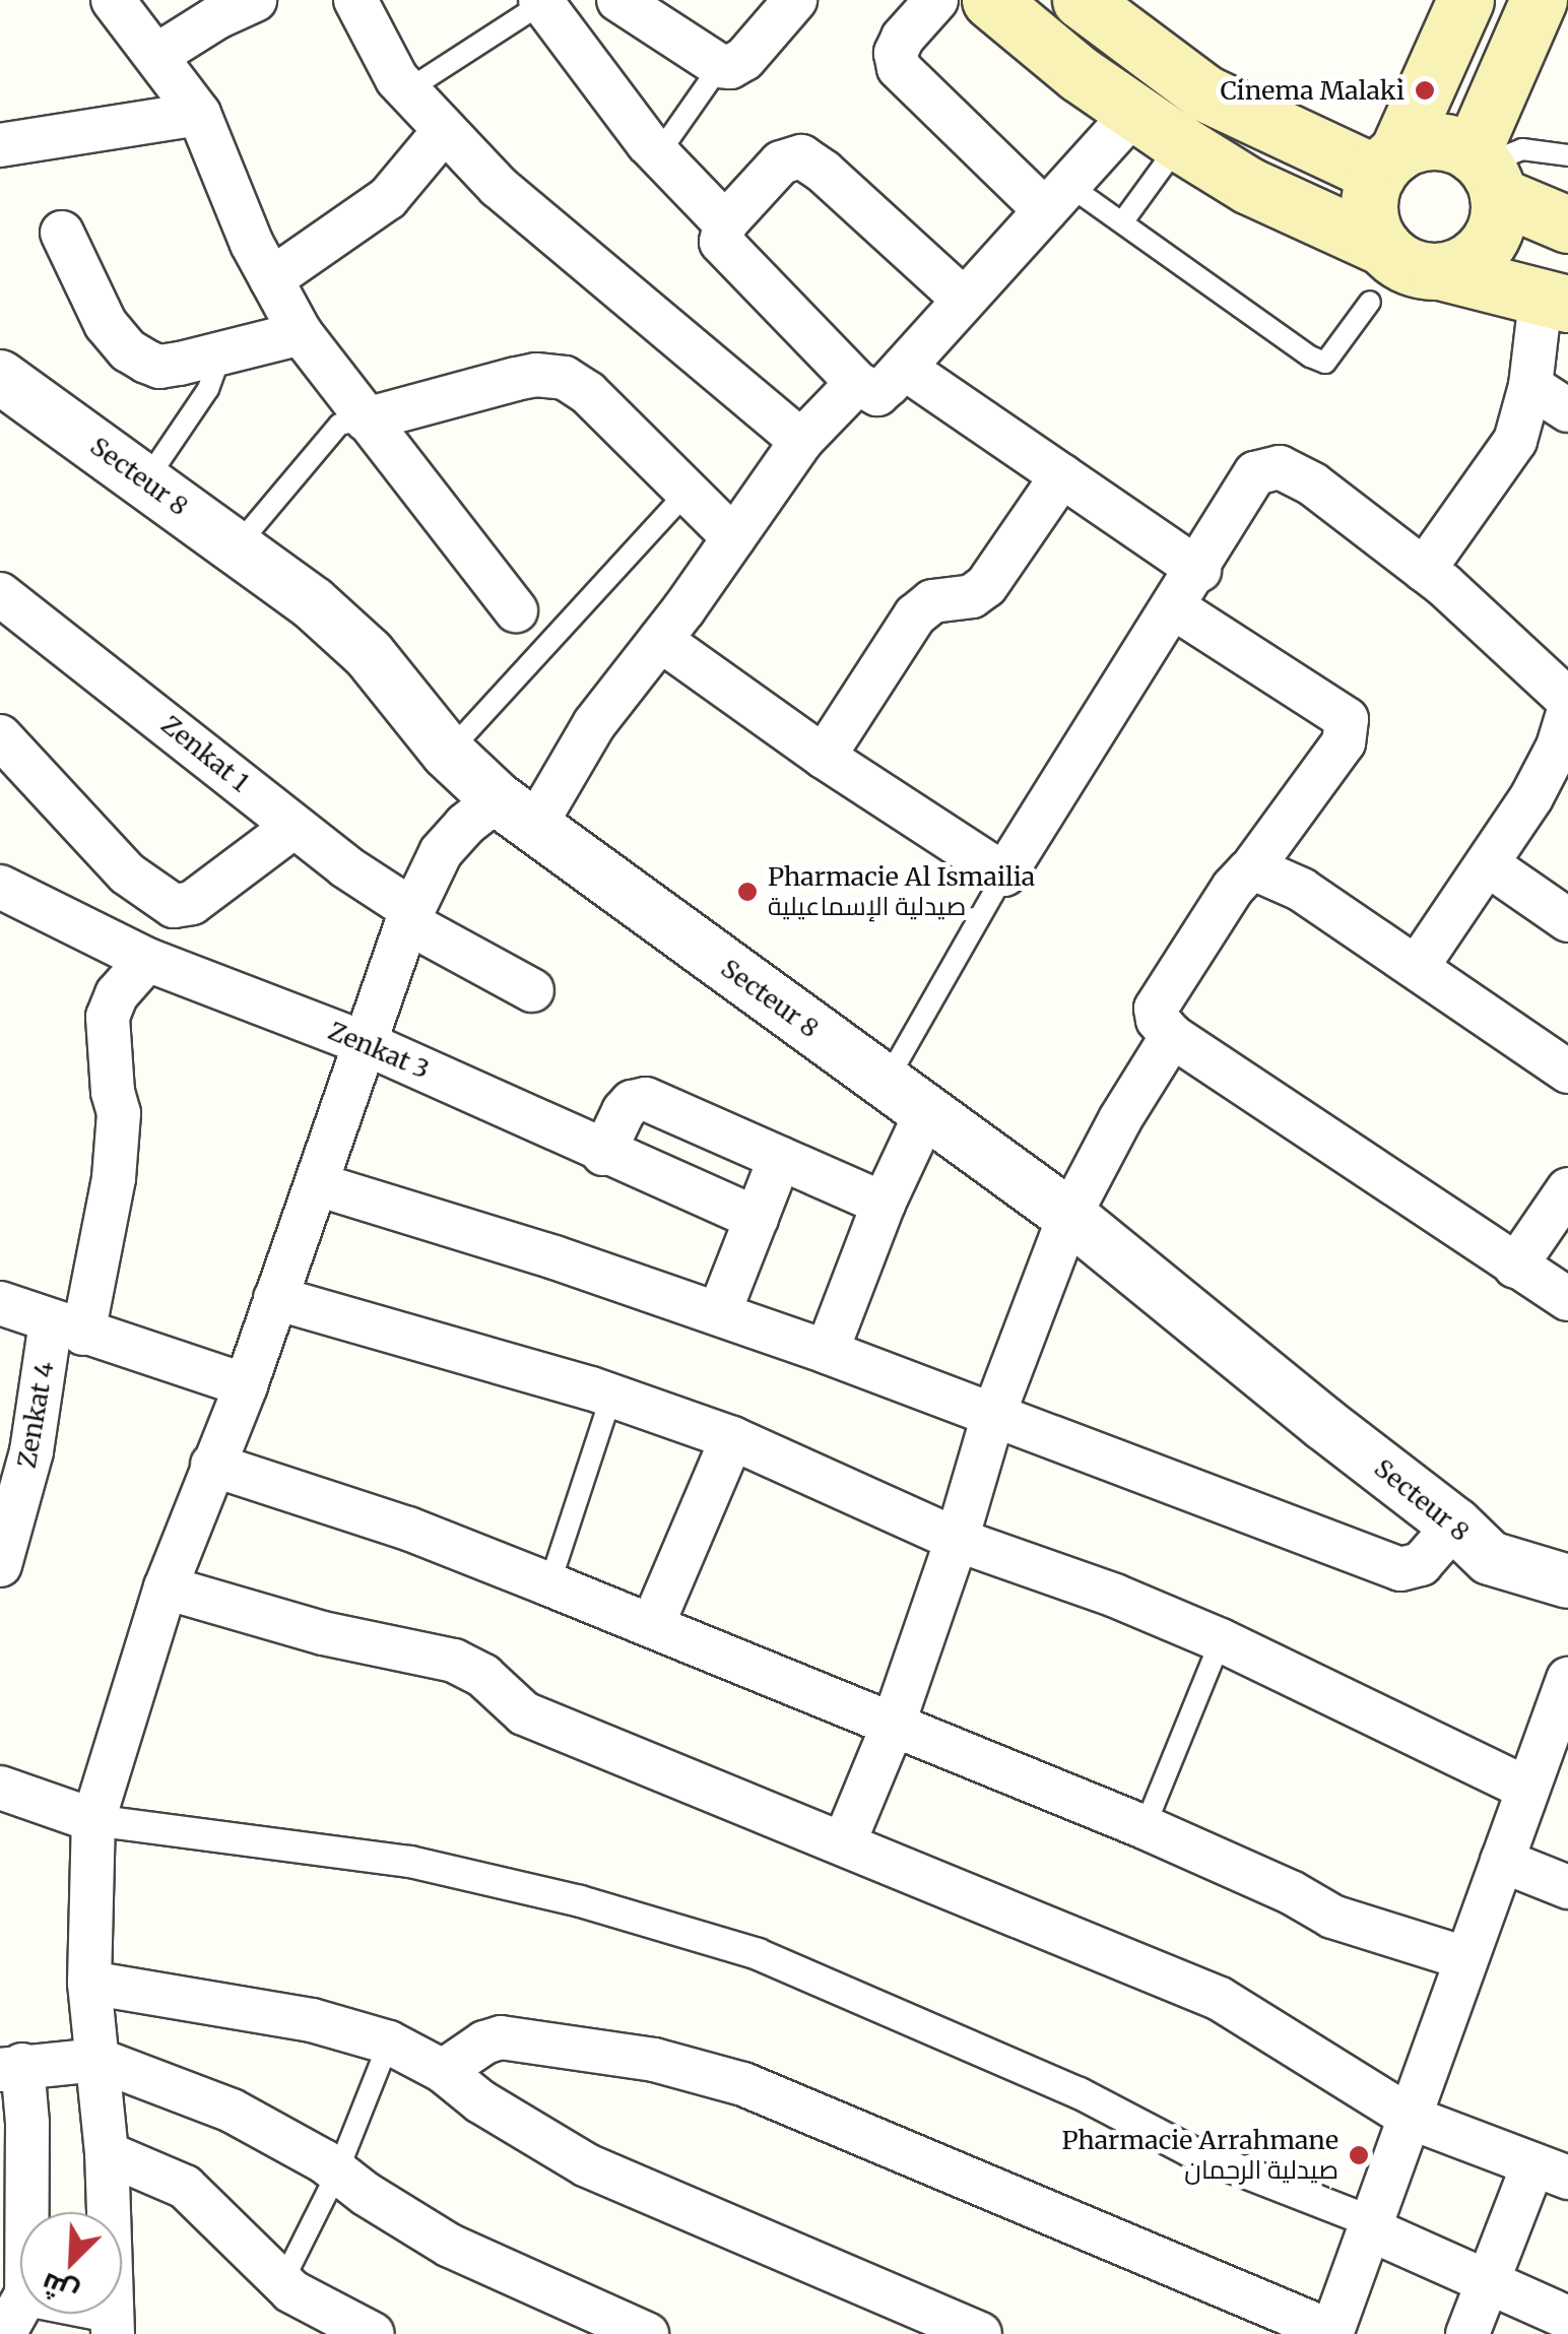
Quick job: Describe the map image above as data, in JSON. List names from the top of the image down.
{
  "streets": {
    "street": [
      "Secteur 8",
      "Zenkat 1",
      "Zenkat 3",
      "Zenkat 4"
    ]
  },
  "crossings": [
    ["Zenkat 3", "Zenkat 4"]
  ],
  "places": ["Cinema Malaki", "Pharmacie Al Ismailia صيدلية الإسماعيلية", "Pharmacie Arrahmane صيدلية الرحمان"],
  "north": "bottom left"
}
